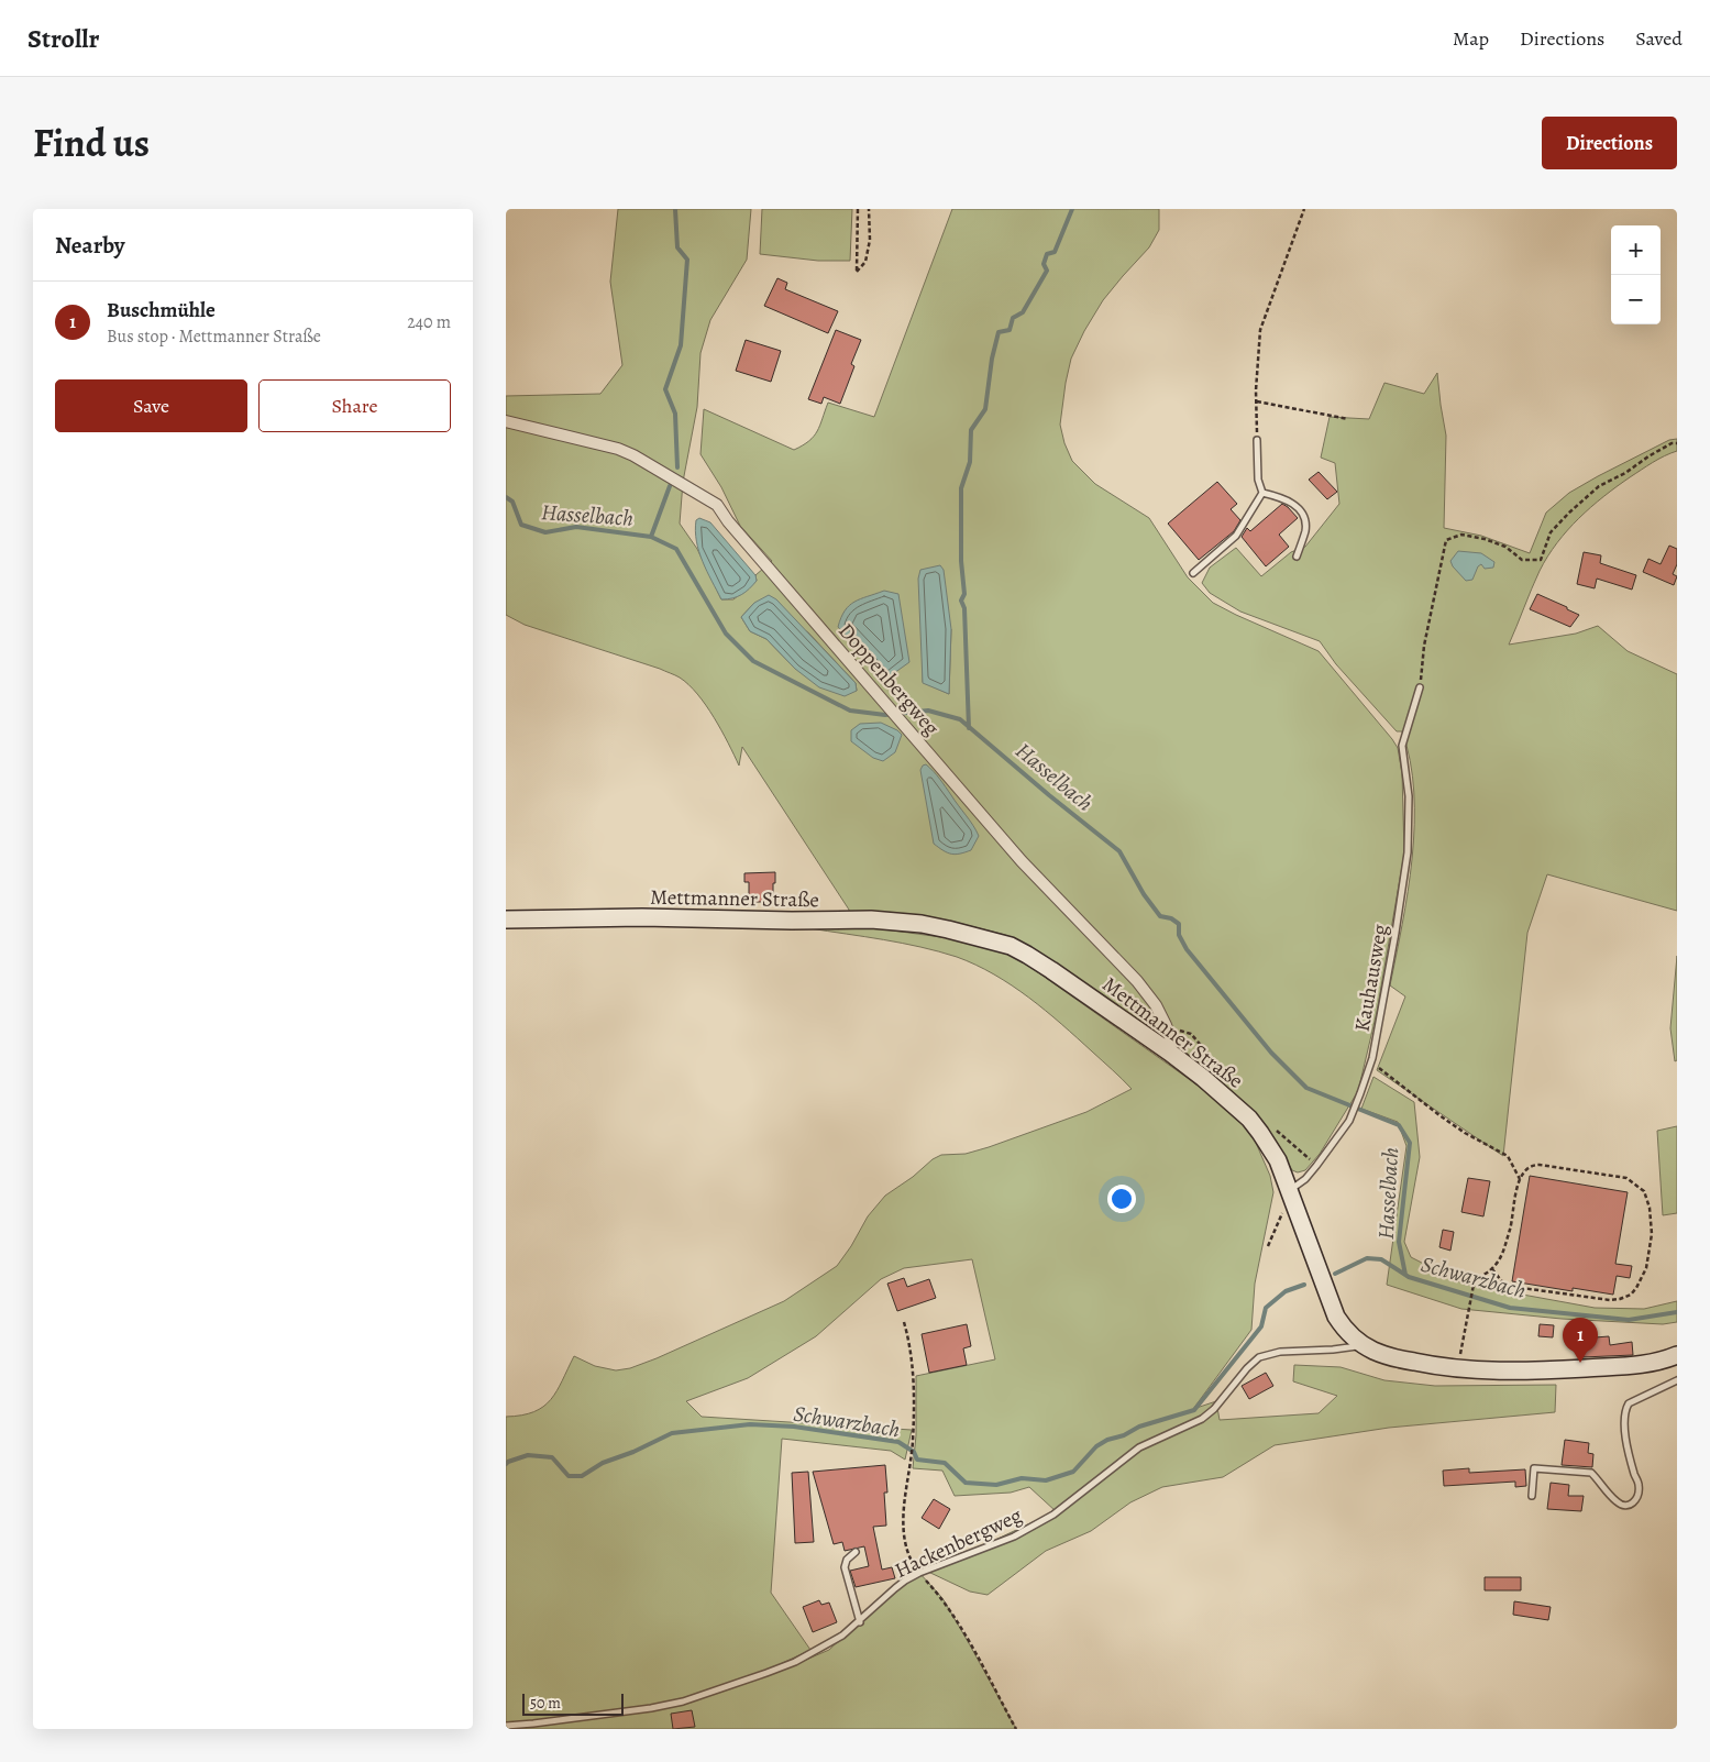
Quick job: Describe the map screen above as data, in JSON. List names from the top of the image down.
{
  "streets": {
    "main road": ["Mettmanner Straße"],
    "street": ["Doppenbergweg"],
    "lane": ["Kauhausweg", "Hackenbergweg"]
  },
  "crossings": [
    ["Doppenbergweg", "Mettmanner Straße"],
    ["Mettmanner Straße", "Kauhausweg"],
    ["Mettmanner Straße", "Hackenbergweg"]
  ],
  "water": ["Hasselbach", "Schwarzbach"],
  "scale_bar": "50 m",
  "page": {
    "header": "Strollr",
    "nav": ["Map", "Directions", "Saved"],
    "title": "Find us",
    "buttons": [
      "Directions",
      ["Save", "Share"]
    ],
    "heading": "Nearby",
    "map_buttons": ["+", "−"],
    "list": [
      {
        "mark": "1",
        "name": "Buschmühle",
        "note": "Bus stop · Mettmanner Straße",
        "value": "240 m"
      }
    ],
    "pins": "1",
    "scale": "50 m"
  }
}
